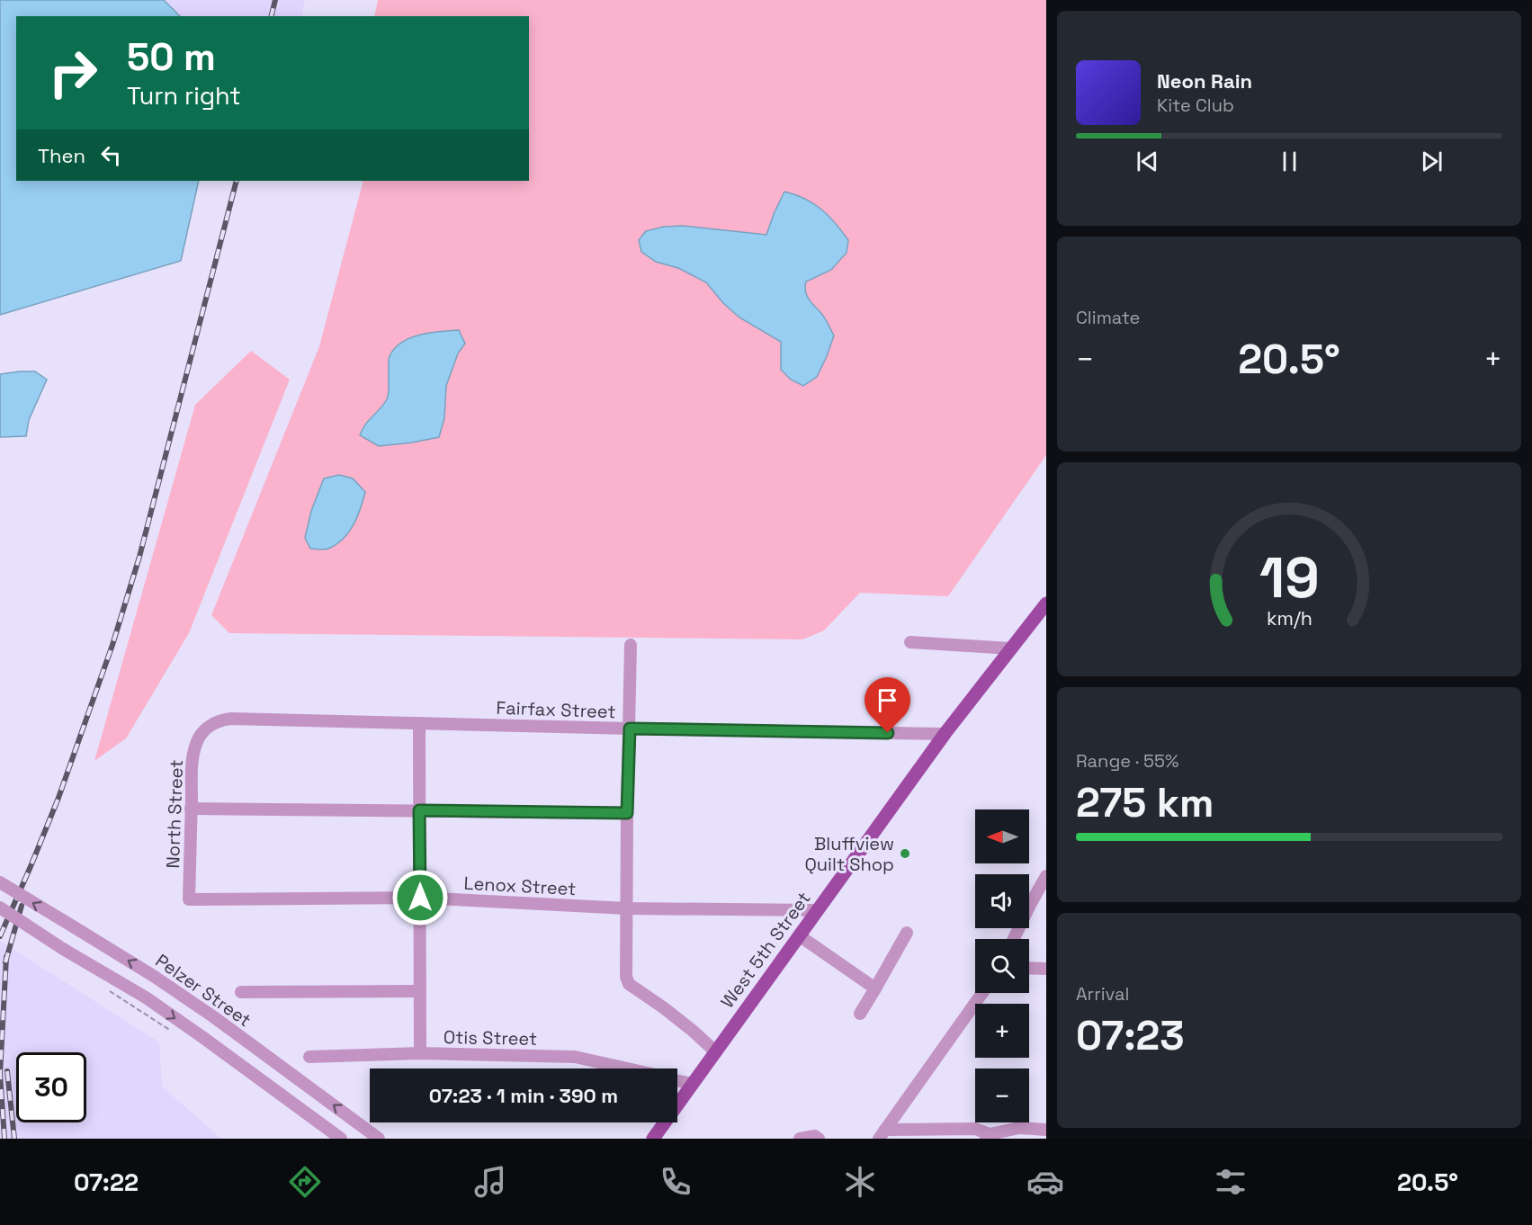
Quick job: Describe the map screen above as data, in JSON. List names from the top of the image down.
{
  "streets": {
    "main road": ["West 5th Street"],
    "street": [
      "Fairfax Street",
      "North Street",
      "Lenox Street",
      "Pelzer Street",
      "Otis Street"
    ]
  },
  "crossings": [
    ["Fairfax Street", "North Street"],
    ["Fairfax Street", "West 5th Street"],
    ["North Street", "Lenox Street"],
    ["Lenox Street", "West 5th Street"],
    ["West 5th Street", "Otis Street"]
  ],
  "places": ["Bluffview Quilt Shop"],
  "north": "left",
  "page": {
    "turn": ["50 m", "Turn right"],
    "song": ["Neon Rain", "Kite Club"],
    "then": "Then",
    "tile": [
      "Climate",
      ["Range · 55%", "275 km"],
      ["Arrival", "07:23"]
    ],
    "heat": ["−", "20.5°", "+"],
    "map_buttons": ["+", "−"],
    "limit": "30",
    "trip": "07:23 · 1 min · 390 m",
    "tabs": ["07:22", "20.5°"],
    "gauge": ["19", "km/h"]
  }
}
